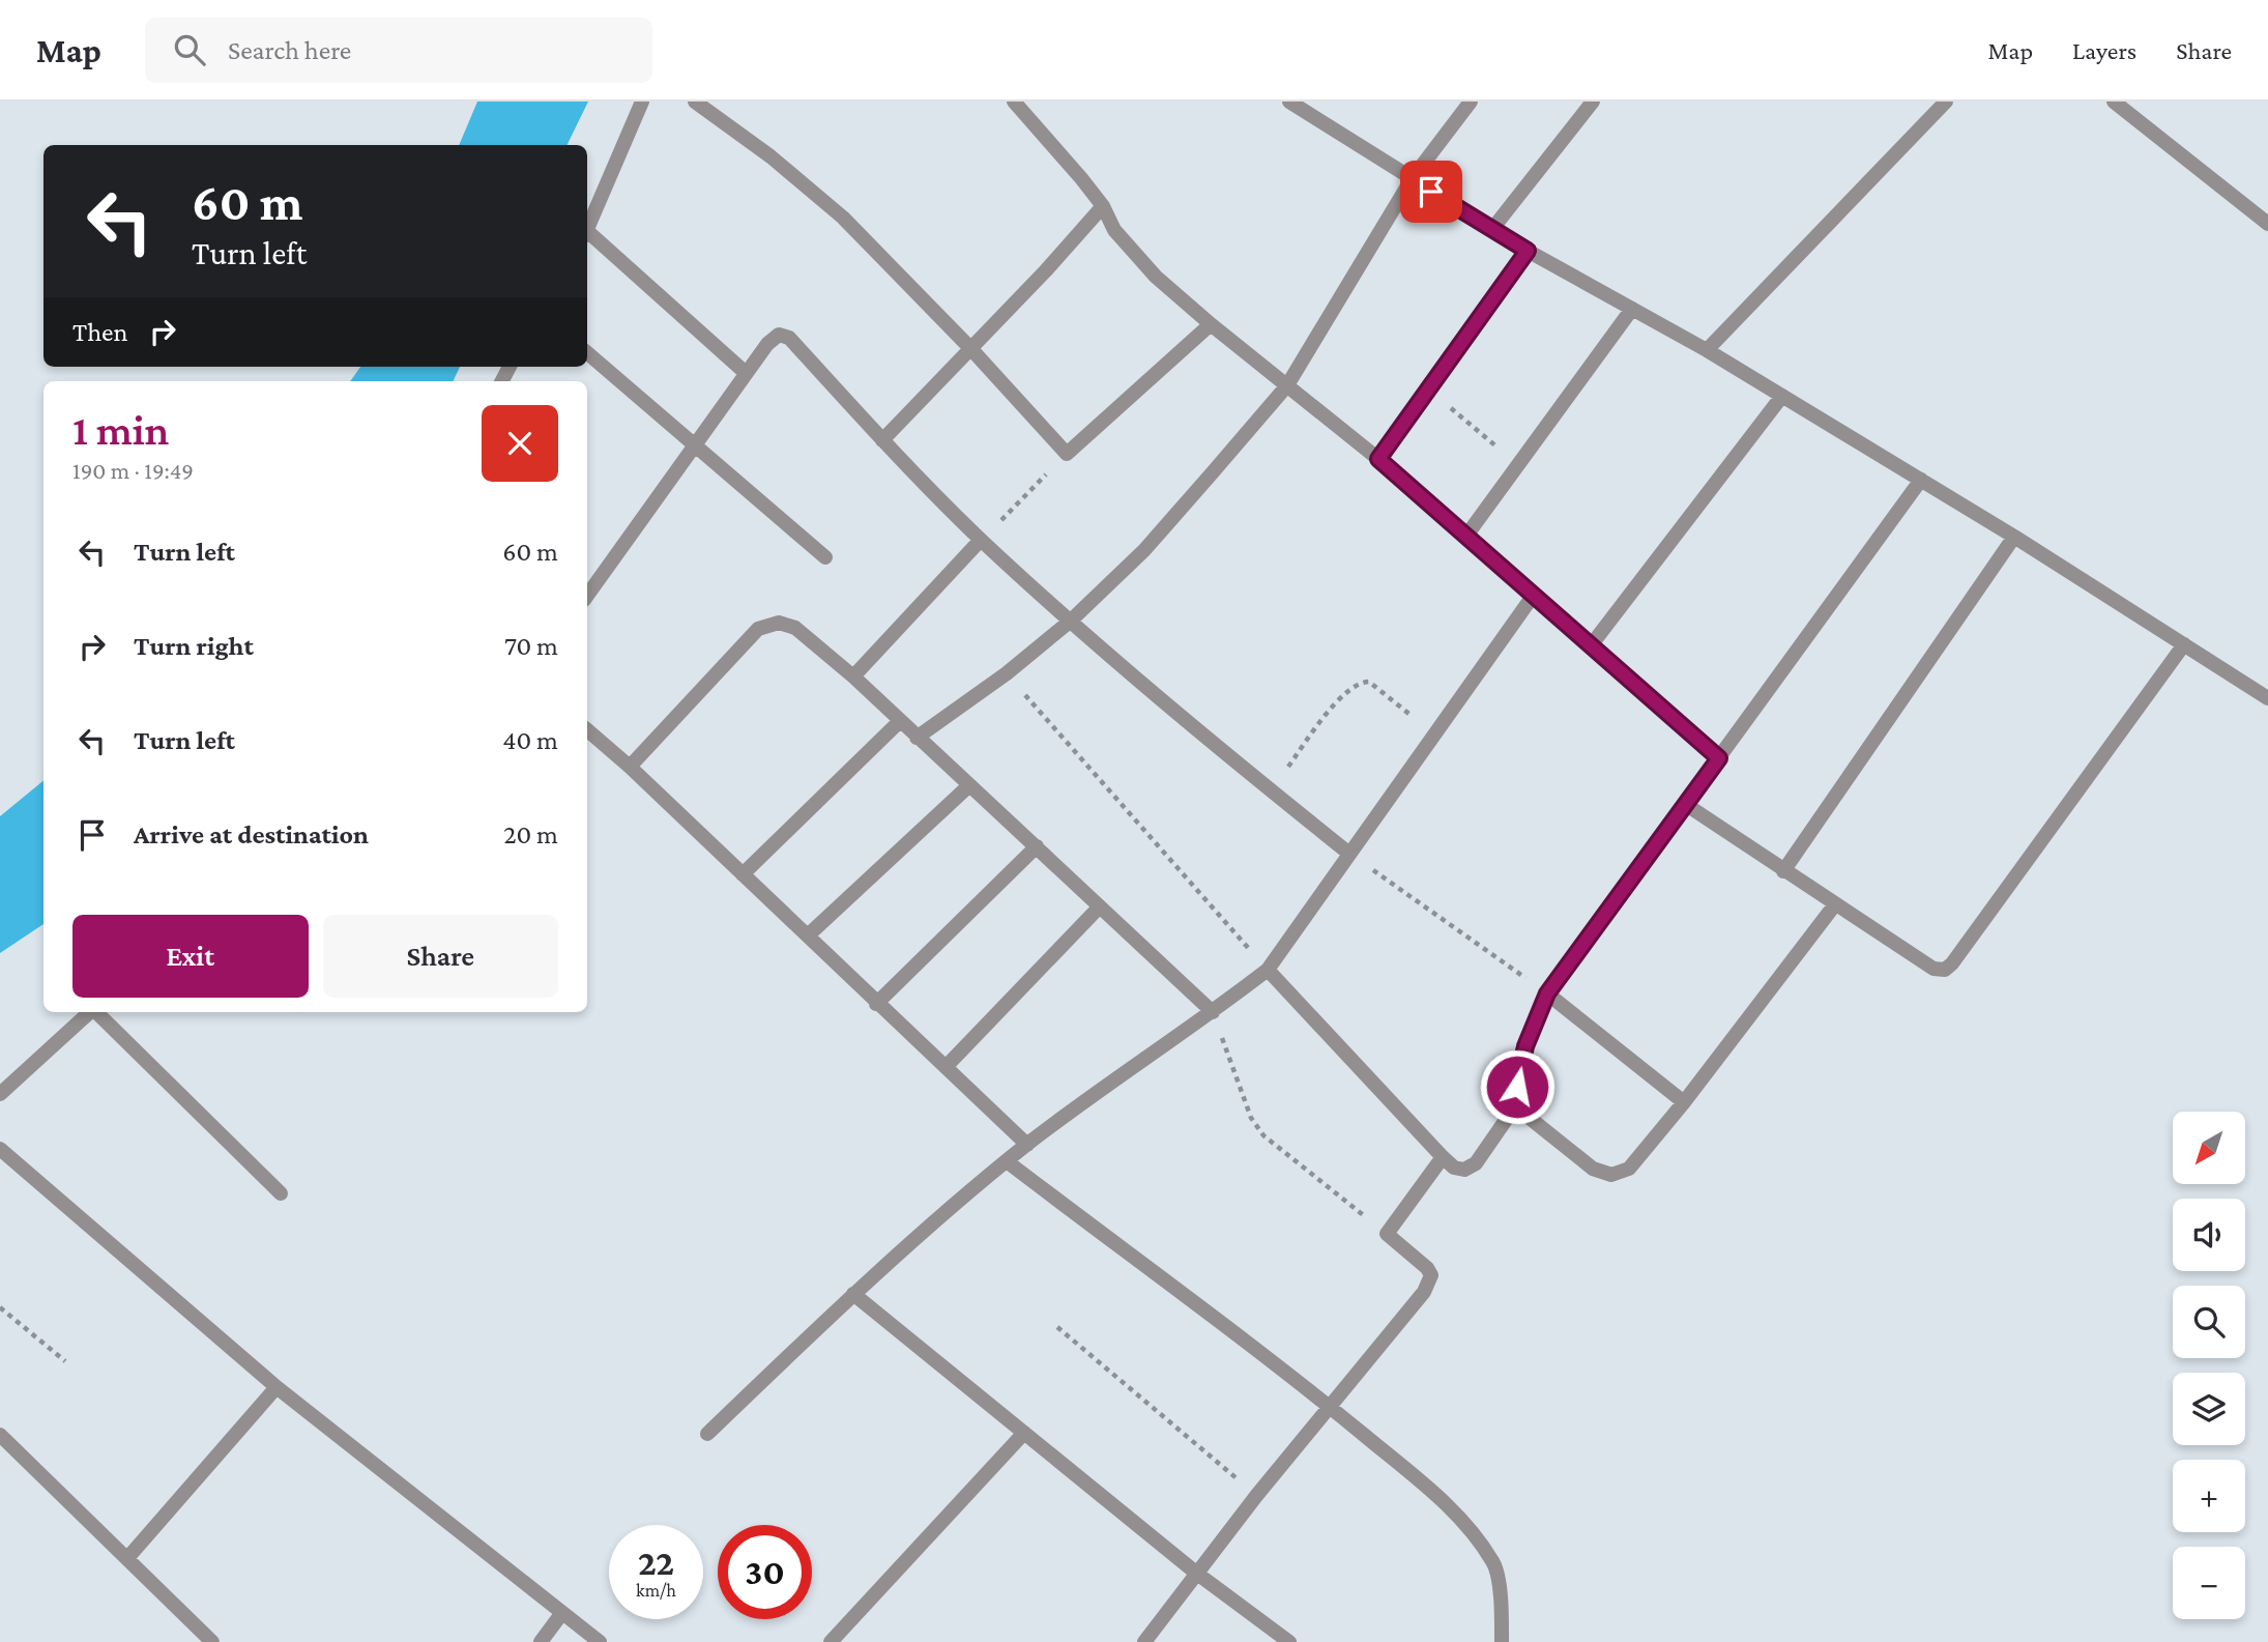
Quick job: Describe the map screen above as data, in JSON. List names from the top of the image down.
{
  "north": "bottom left",
  "page": {
    "header": "Map",
    "search": "Search here",
    "nav": ["Map", "Layers", "Share"],
    "turn": ["60 m", "Turn left"],
    "then": "Then",
    "heading": ["1 min", "190 m · 19:49"],
    "list": [
      {
        "name": "Turn left",
        "value": "60 m"
      },
      {
        "name": "Turn right",
        "value": "70 m"
      },
      {
        "name": "Turn left",
        "value": "40 m"
      },
      {
        "name": "Arrive at destination",
        "value": "20 m"
      }
    ],
    "buttons": ["Exit", "Share"],
    "map_buttons": ["+", "−"],
    "speed": "22 km/h",
    "limit": "30"
  }
}
